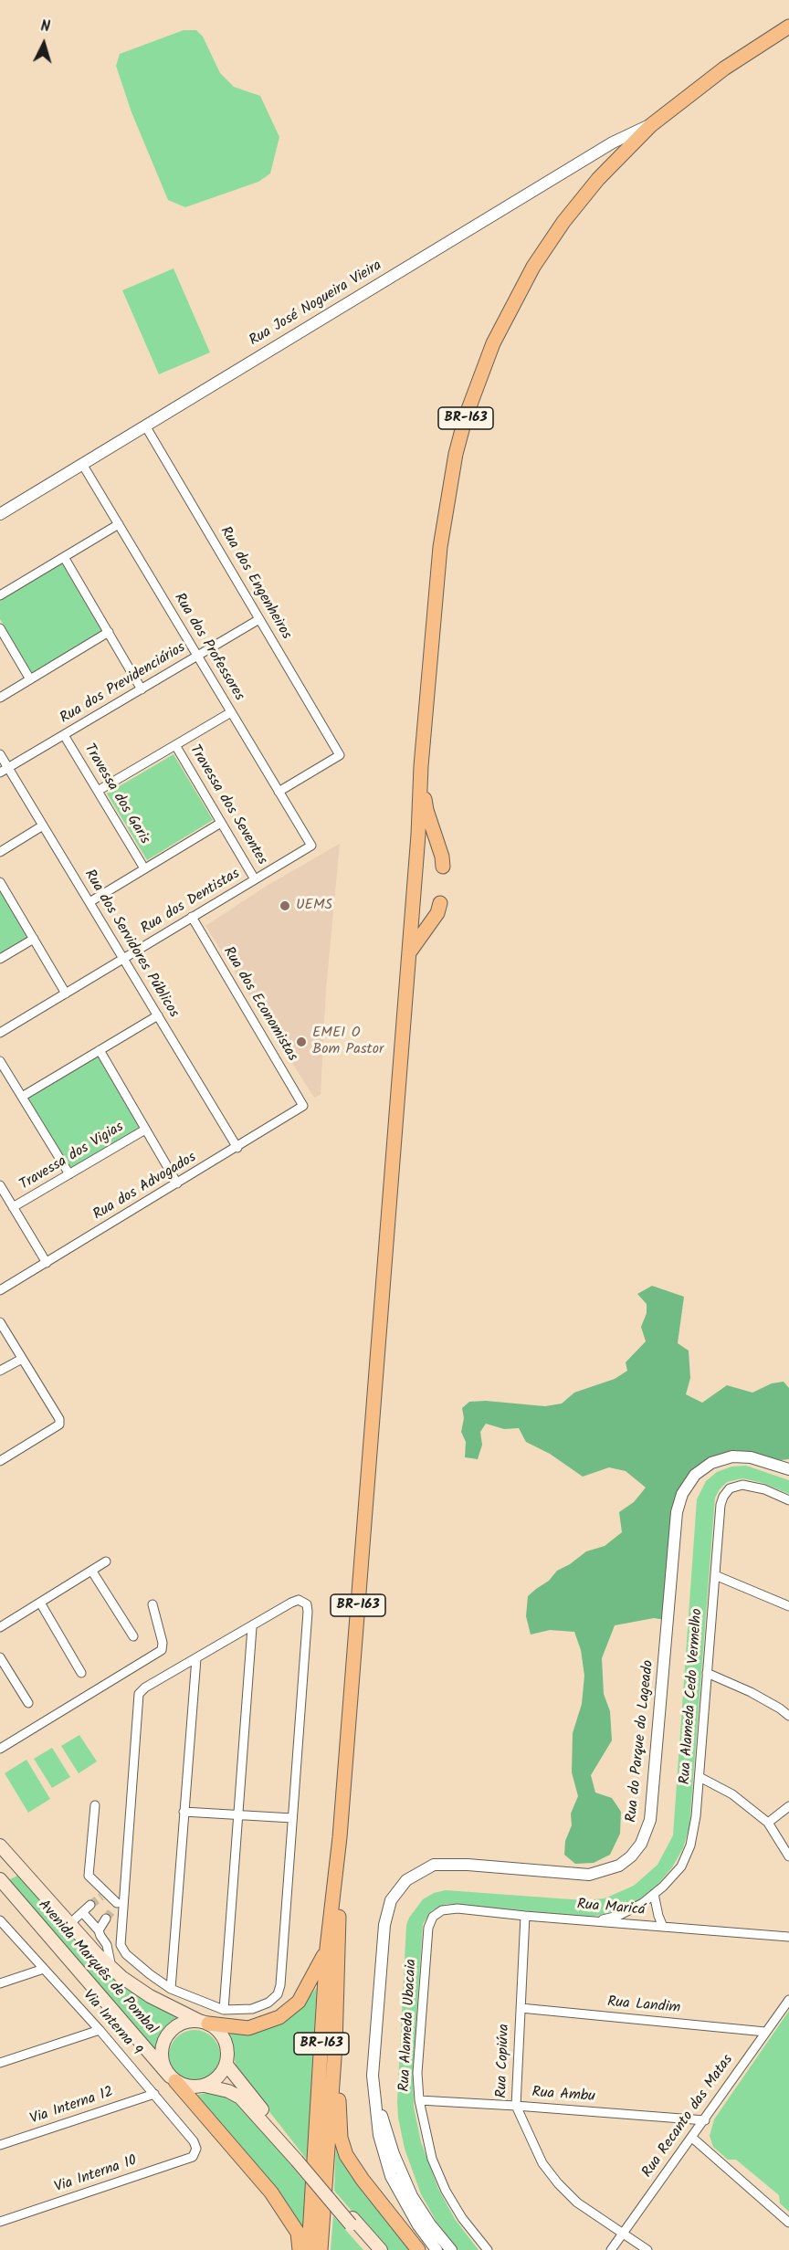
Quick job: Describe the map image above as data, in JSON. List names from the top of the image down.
{
  "streets": {
    "highway": ["BR-163"],
    "main road": ["Avenida Marquês de Pombal"],
    "street": [
      "Rua José Nogueira Vieira",
      "Rua dos Engenheiros",
      "Rua dos Professores",
      "Rua dos Previdenciários",
      "Travessa dos Garis",
      "Travessa dos Seventes",
      "Rua dos Dentistas",
      "Rua dos Servidores Públicos",
      "Rua dos Economistas",
      "Travessa dos Vigias",
      "Rua dos Advogados",
      "Rua Alameda Cedo Vermelho",
      "Rua do Parque do Lageado",
      "Rua Maricá",
      "Rua Landim",
      "Via Interna 9",
      "Rua Alameda Ubacaia",
      "Rua Copiúva",
      "Rua Ambu",
      "Via Interna 12",
      "Rua Recanto das Matas",
      "Via Interna 10"
    ]
  },
  "crossings": [
    ["Rua José Nogueira Vieira", "BR-163"],
    ["Rua José Nogueira Vieira", "Rua dos Engenheiros"],
    ["Rua José Nogueira Vieira", "Rua dos Professores"],
    ["Rua dos Engenheiros", "Rua dos Professores"],
    ["Rua dos Engenheiros", "Rua dos Previdenciários"],
    ["Rua dos Professores", "Rua dos Previdenciários"],
    ["Rua dos Professores", "Rua dos Dentistas"],
    ["Rua dos Previdenciários", "Travessa dos Garis"],
    ["Rua dos Previdenciários", "Rua dos Servidores Públicos"],
    ["Travessa dos Seventes", "Rua dos Dentistas"],
    ["Rua dos Dentistas", "Rua dos Servidores Públicos"],
    ["Rua dos Dentistas", "Rua dos Economistas"],
    ["Rua dos Servidores Públicos", "Rua dos Advogados"],
    ["Rua dos Economistas", "Rua dos Advogados"],
    ["Rua Alameda Cedo Vermelho", "Rua Maricá"],
    ["Rua Maricá", "Rua Alameda Ubacaia"],
    ["Rua Maricá", "Rua Copiúva"],
    ["Rua Landim", "Rua Copiúva"],
    ["Rua Landim", "Rua Recanto das Matas"],
    ["Via Interna 9", "Via Interna 12"],
    ["Via Interna 9", "Via Interna 10"],
    ["Rua Alameda Ubacaia", "Rua Ambu"],
    ["Rua Copiúva", "Rua Ambu"],
    ["Rua Copiúva", "Rua Recanto das Matas"],
    ["Rua Ambu", "Rua Recanto das Matas"]
  ],
  "places": ["UEMS", "EMEI O Bom Pastor"],
  "north": "top"
}
